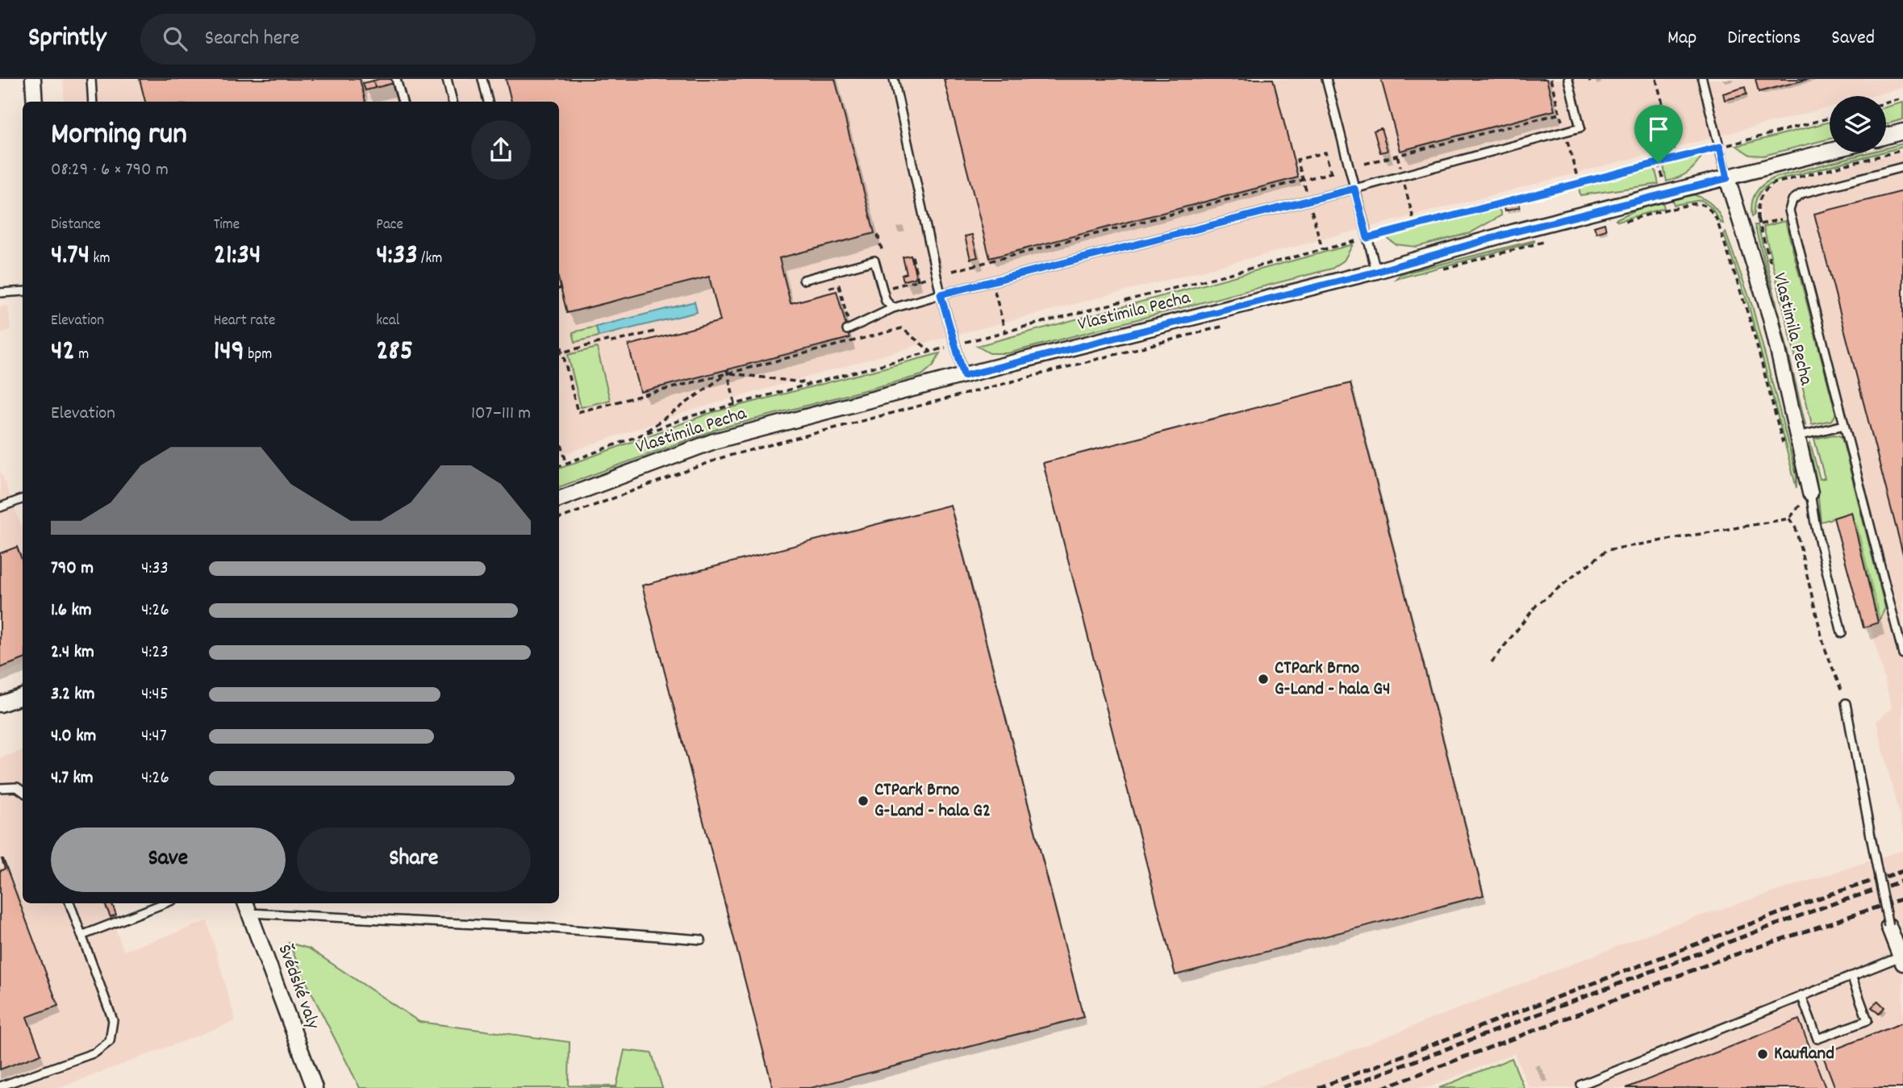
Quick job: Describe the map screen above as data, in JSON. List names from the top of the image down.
{
  "streets": {
    "street": ["Vlastimila Pecha", "Švédské valy"]
  },
  "places": ["CTPark Brno G-Land - hala G4", "CTPark Brno G-Land - hala G2", "Kaufland"],
  "page": {
    "header": "Sprintly",
    "search": "Search here",
    "nav": ["Map", "Directions", "Saved"],
    "heading": ["Morning run", "08:29 · 6 × 790 m"],
    "stats": [
      ["Distance", "4.74 km"],
      ["Time", "21:34"],
      ["Pace", "4:33 /km"],
      ["Elevation", "42 m"],
      ["Heart rate", "149 bpm"],
      ["kcal", "285"]
    ],
    "chart": ["Elevation", "107–111 m"],
    "list": [
      {
        "name": "790 m",
        "note": "4:33"
      },
      {
        "name": "1.6 km",
        "note": "4:26"
      },
      {
        "name": "2.4 km",
        "note": "4:23"
      },
      {
        "name": "3.2 km",
        "note": "4:45"
      },
      {
        "name": "4.0 km",
        "note": "4:47"
      },
      {
        "name": "4.7 km",
        "note": "4:26"
      }
    ],
    "buttons": ["Save", "Share"]
  }
}
